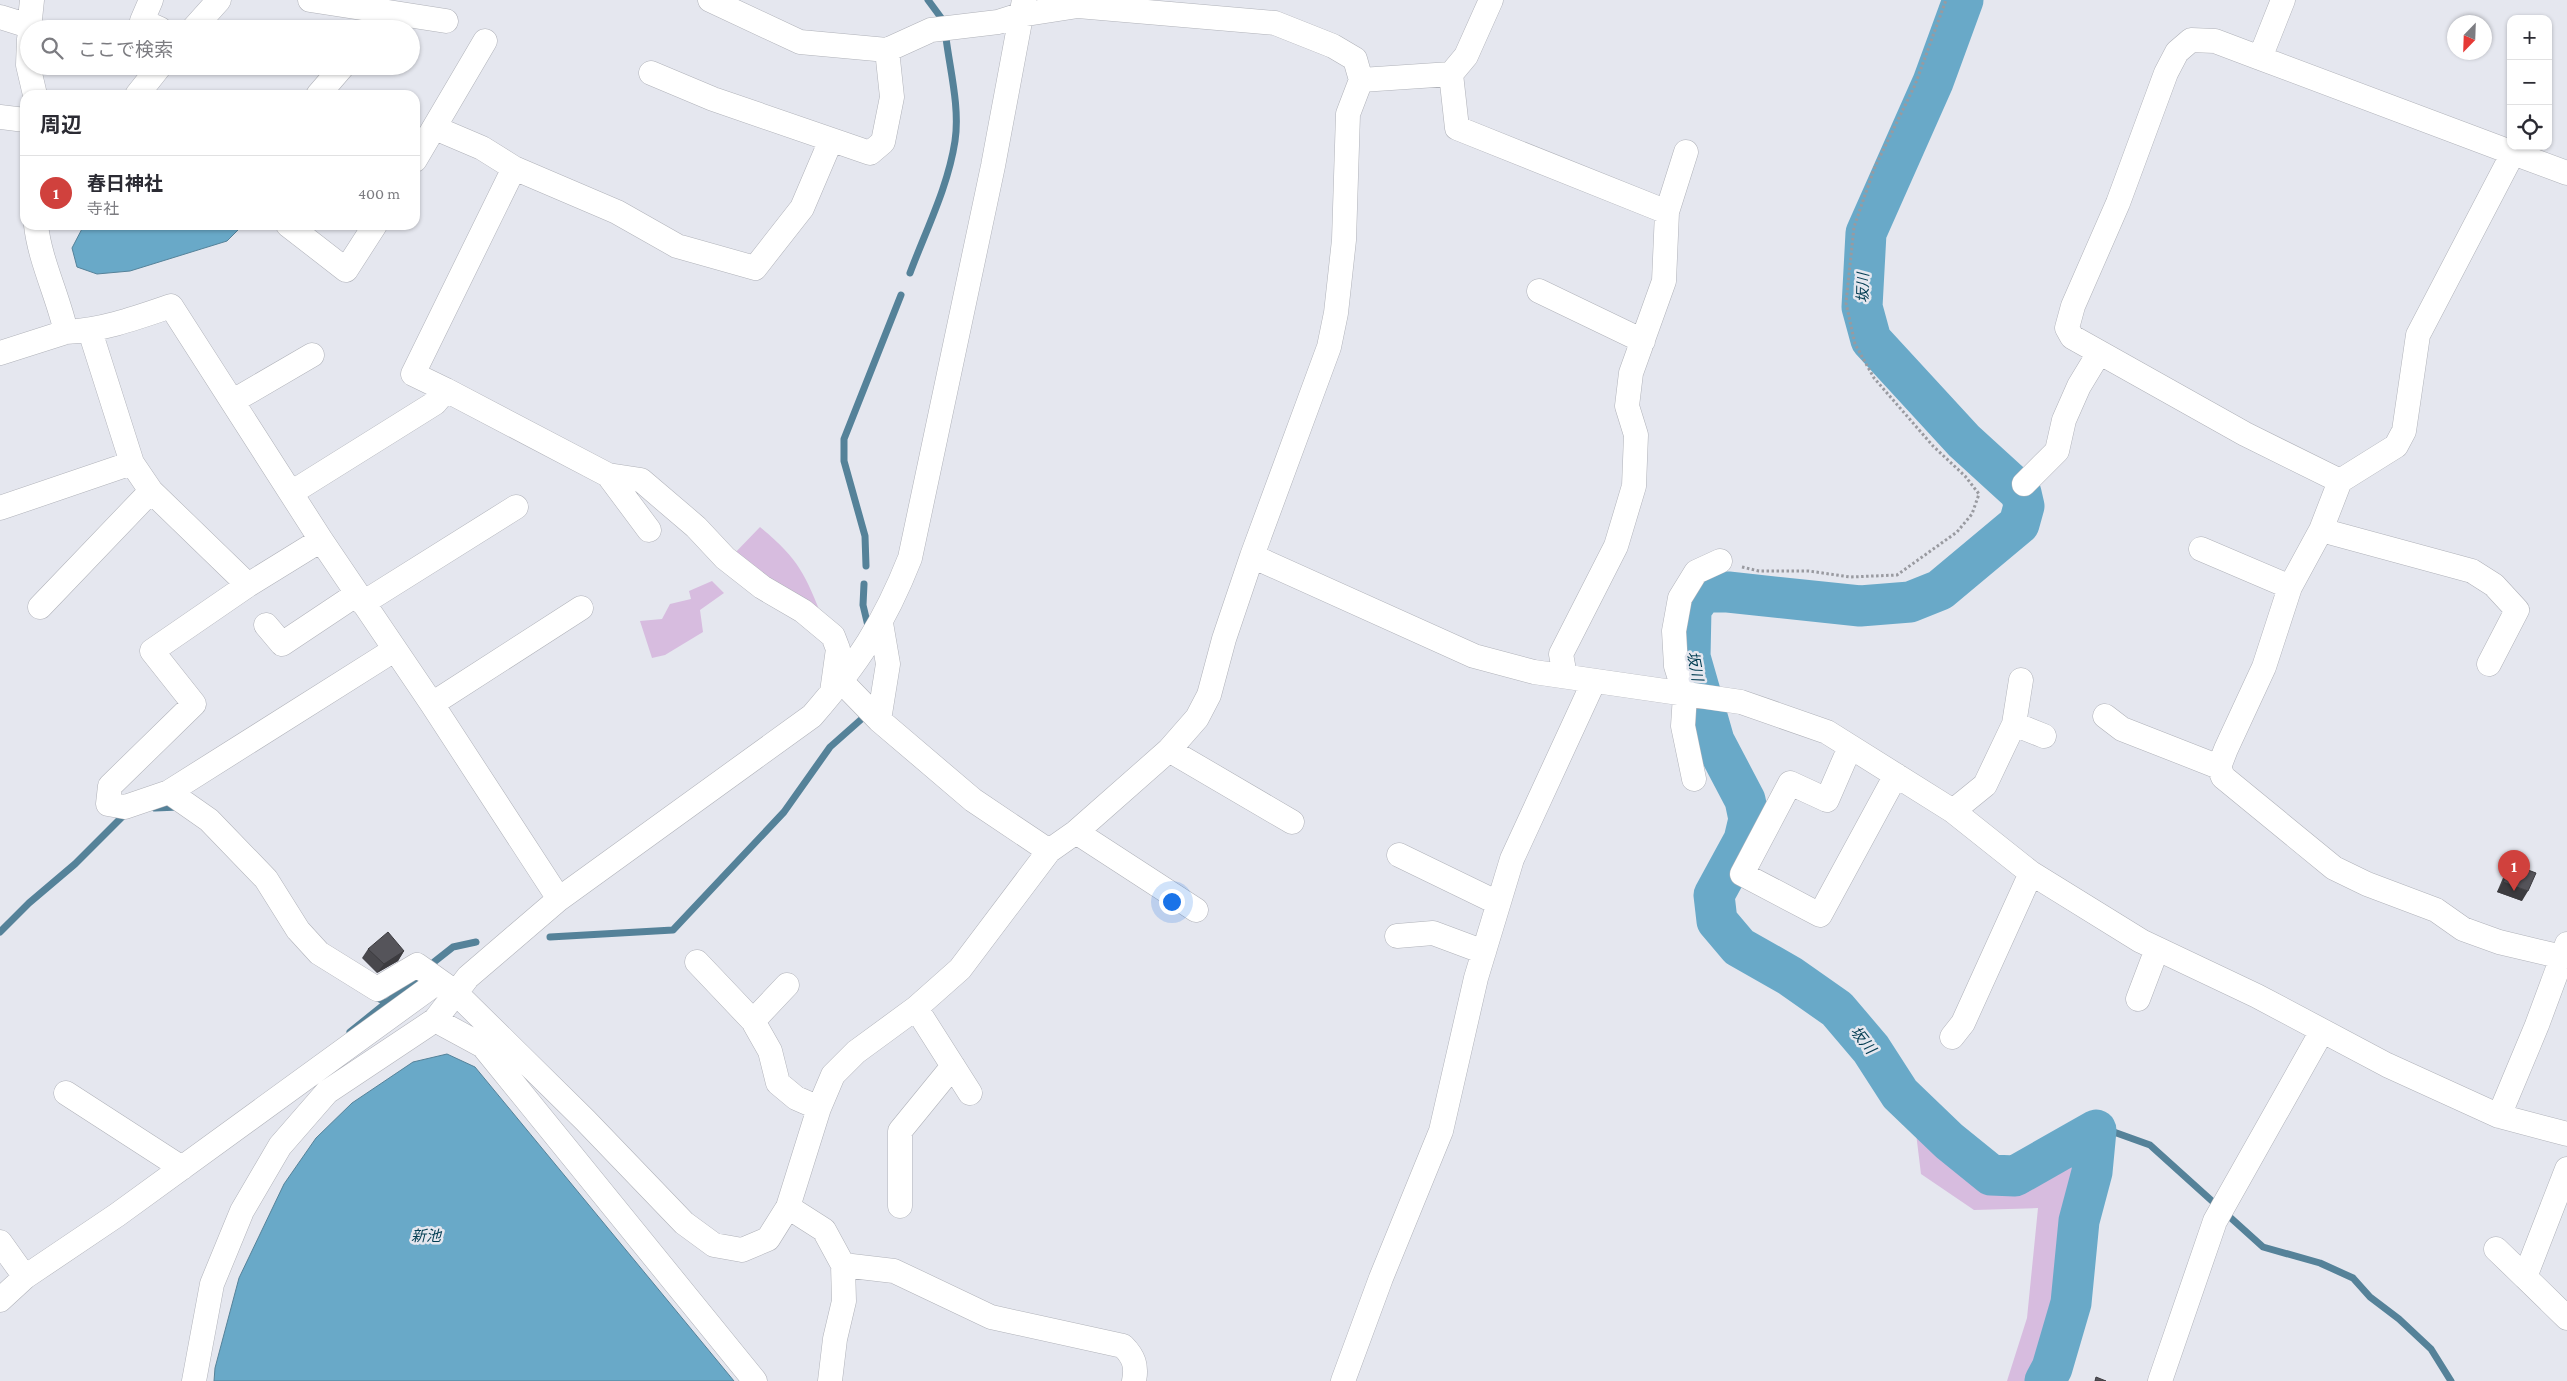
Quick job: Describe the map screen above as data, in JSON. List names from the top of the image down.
{
  "water": ["坂川", "新池"],
  "north": "bottom left",
  "page": {
    "map_buttons": ["+", "−"],
    "search": "ここで検索",
    "heading": "周辺",
    "list": [
      {
        "mark": "1",
        "name": "春日神社",
        "note": "寺社",
        "value": "400 m"
      }
    ],
    "pins": "1"
  }
}
